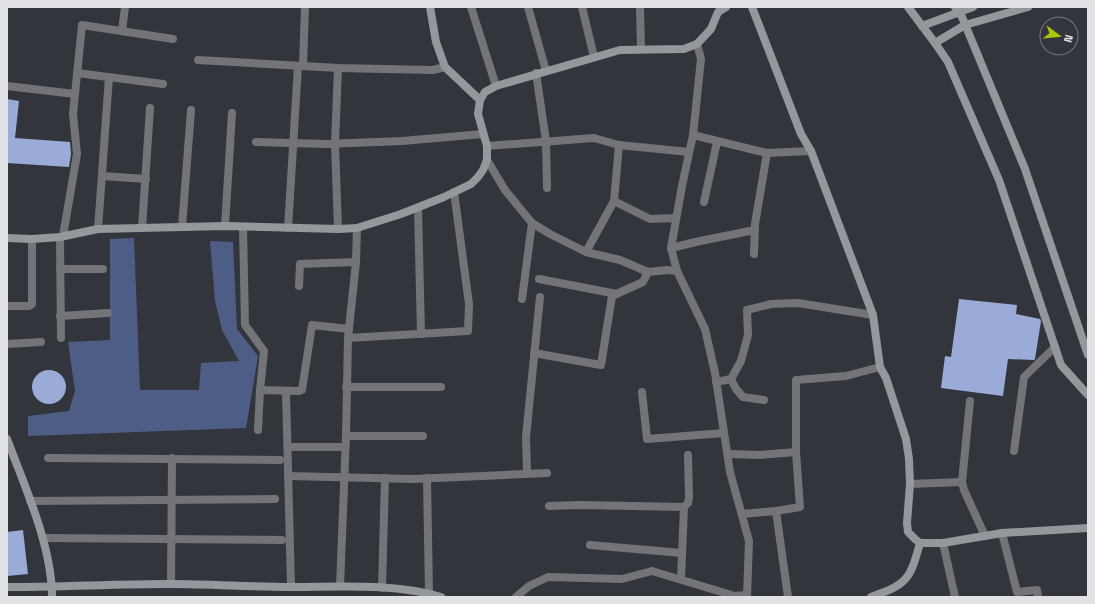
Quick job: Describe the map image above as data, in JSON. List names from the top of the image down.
{
  "north": "right"
}
